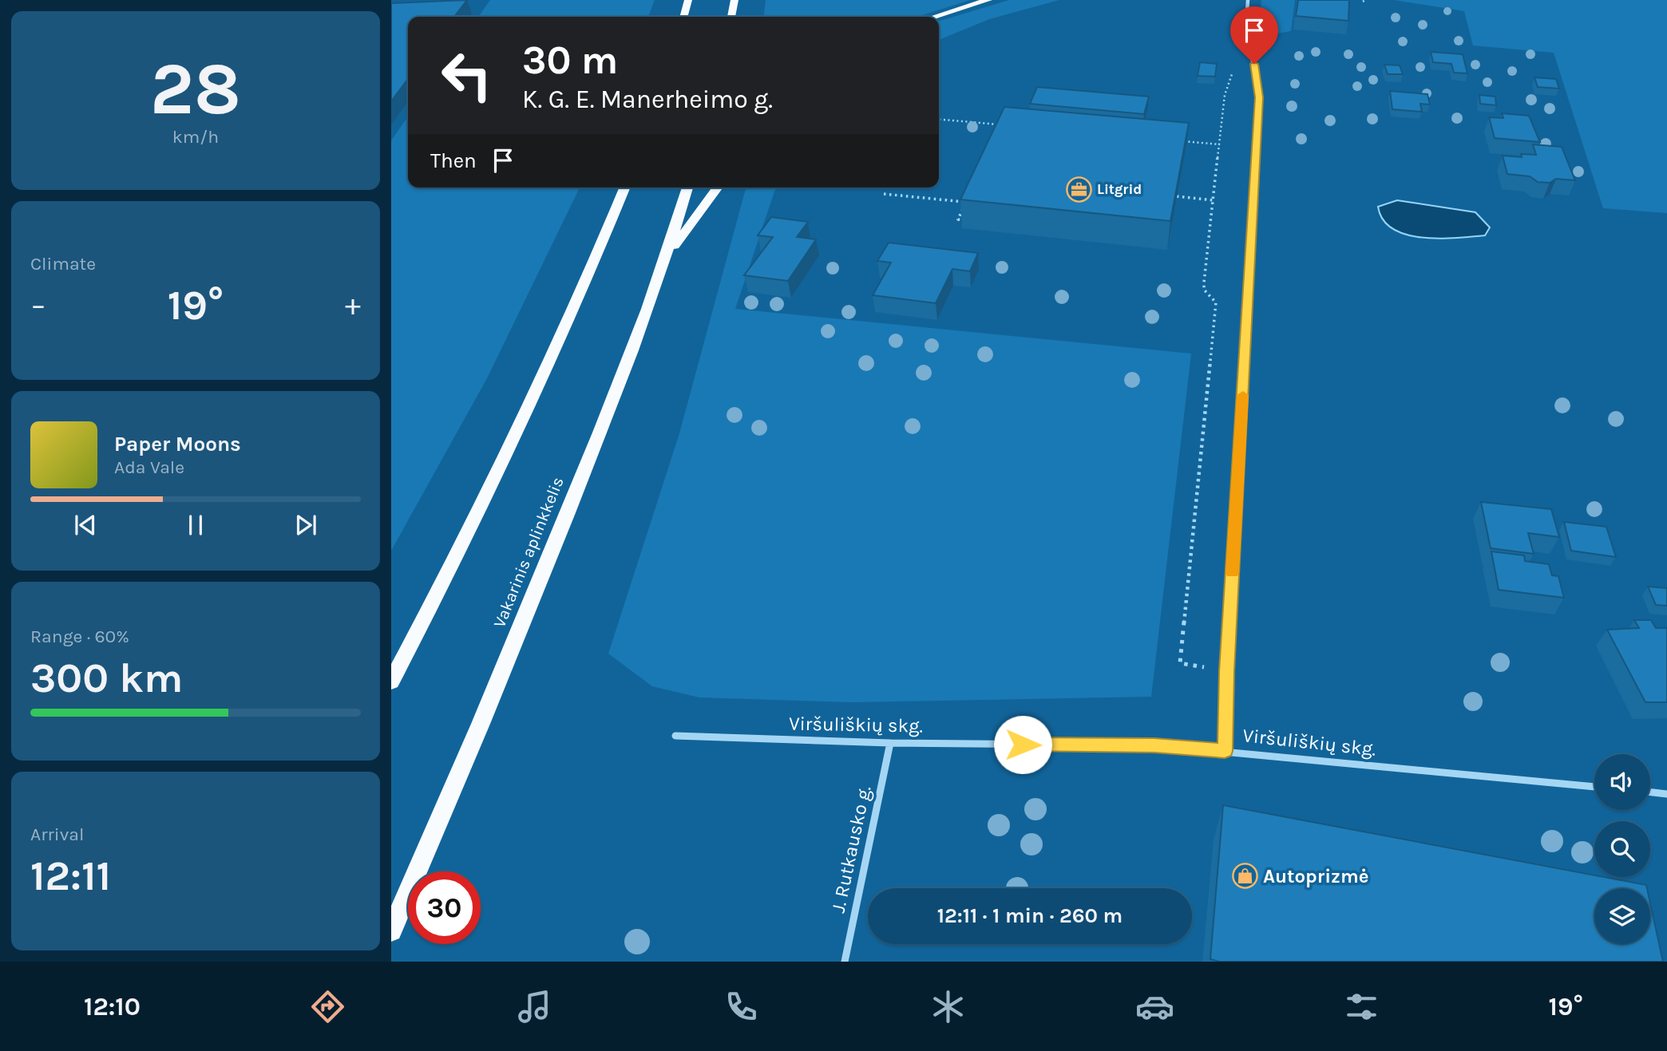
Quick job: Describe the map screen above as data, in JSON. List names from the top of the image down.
{
  "streets": {
    "highway": ["Vakarinis aplinkkelis"],
    "street": ["Viršuliškių skg.", "J. Rutkausko g."]
  },
  "crossings": [
    ["Viršuliškių skg.", "J. Rutkausko g."]
  ],
  "places": {
    "office": ["Litgrid"],
    "shop": ["Autoprizmė"]
  },
  "page": {
    "tile": [
      ["28", "km/h"],
      "Climate",
      ["Range · 60%", "300 km"],
      ["Arrival", "12:11"]
    ],
    "turn": ["30 m", "K. G. E. Manerheimo g."],
    "then": "Then",
    "heat": ["−", "19°", "+"],
    "song": ["Paper Moons", "Ada Vale"],
    "limit": "30",
    "trip": "12:11 · 1 min · 260 m",
    "tabs": ["12:10", "19°"]
  }
}
